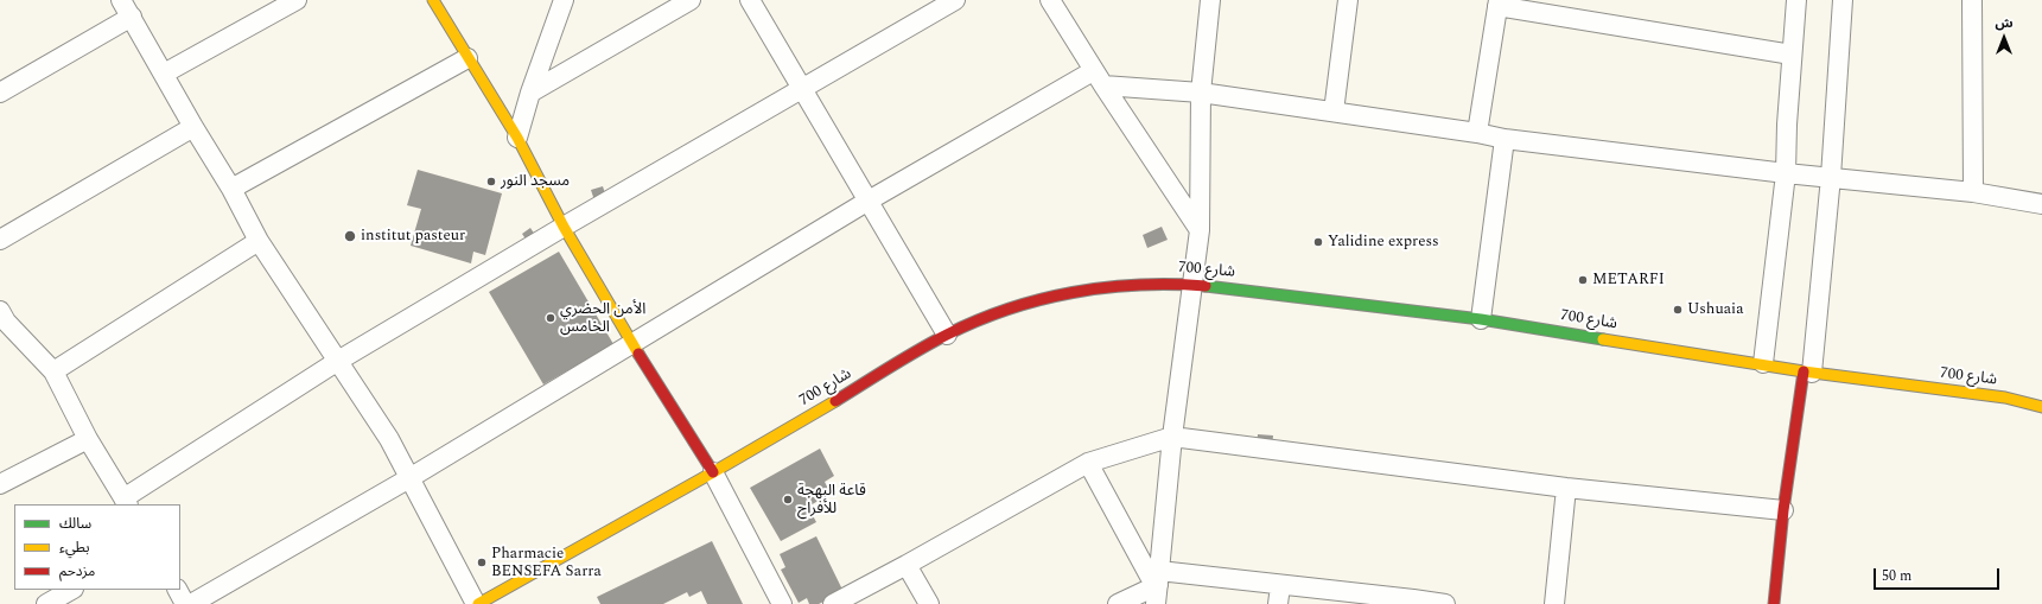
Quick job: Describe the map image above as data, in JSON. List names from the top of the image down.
{
  "streets": {
    "main road": ["شارع 700"]
  },
  "places": [
    "مسجد النور",
    "institut pasteur",
    "Yalidine express",
    "METARFI",
    "Ushuaia",
    "الأمن الحضري الخامس",
    "قاعة البهجة للأفراح",
    "Pharmacie BENSEFA Sarra"
  ],
  "legend": ["سالك", "بطيء", "مزدحم"],
  "scale_bar": "50 m",
  "north": "top"
}
